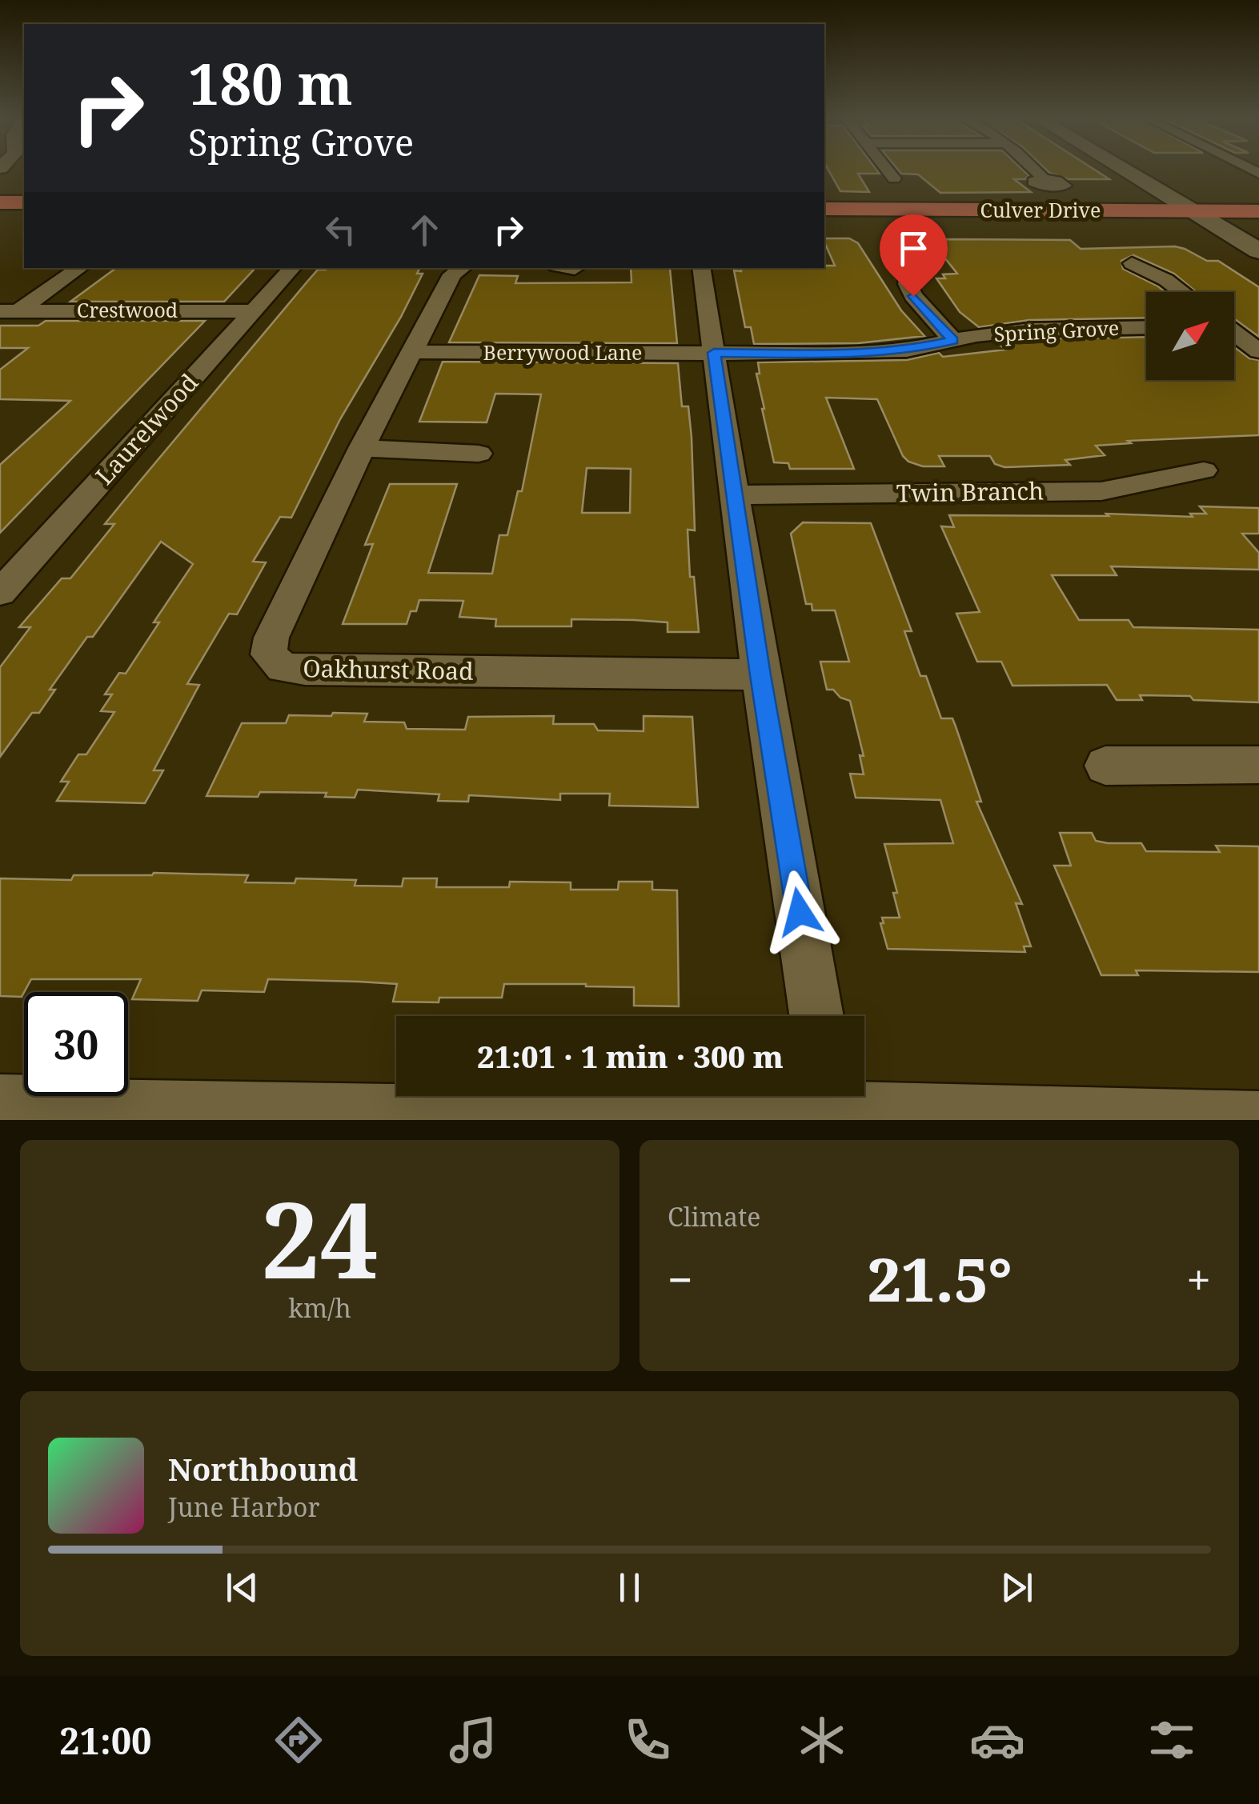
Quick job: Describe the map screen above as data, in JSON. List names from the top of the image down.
{
  "streets": {
    "main road": ["Culver Drive"],
    "street": [
      "Crestwood",
      "Spring Grove",
      "Berrywood Lane",
      "Laurelwood",
      "Twin Branch",
      "Oakhurst Road"
    ]
  },
  "crossings": [
    ["Crestwood", "Laurelwood"],
    ["Spring Grove", "Berrywood Lane"],
    ["Berrywood Lane", "Oakhurst Road"]
  ],
  "north": "top right",
  "page": {
    "turn": ["180 m", "Spring Grove"],
    "limit": "30",
    "trip": "21:01 · 1 min · 300 m",
    "tile": [
      ["24", "km/h"],
      "Climate"
    ],
    "heat": ["−", "21.5°", "+"],
    "song": ["Northbound", "June Harbor"],
    "tabs": "21:00"
  }
}
